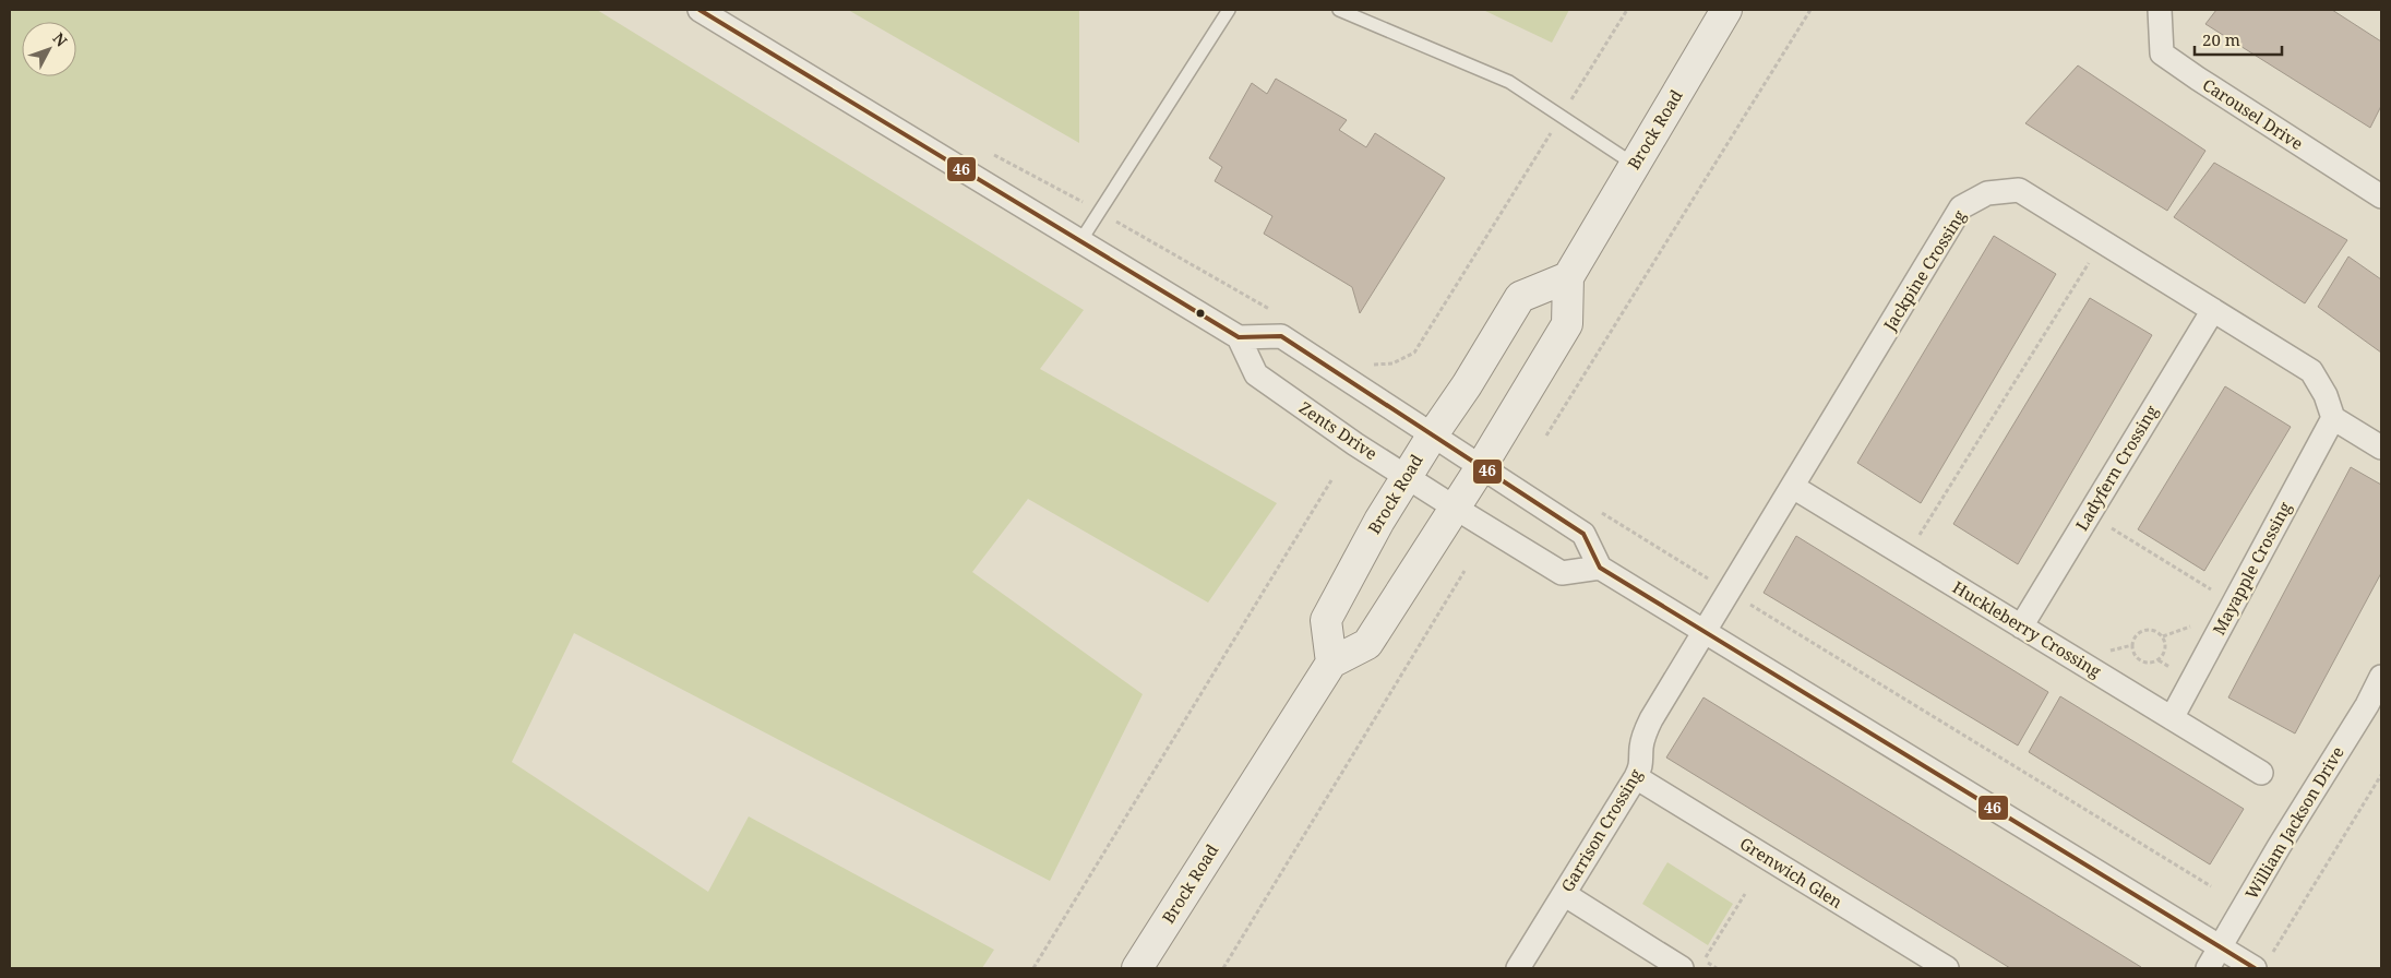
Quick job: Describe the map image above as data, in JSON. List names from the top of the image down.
{
  "streets": {
    "main road": ["Brock Road"],
    "street": [
      "Carousel Drive",
      "Jackpine Crossing",
      "Zents Drive",
      "Ladyfern Crossing",
      "Mayapple Crossing",
      "Huckleberry Crossing",
      "William Jackson Drive",
      "Garrison Crossing",
      "Grenwich Glen"
    ]
  },
  "crossings": [
    ["Brock Road", "Zents Drive"],
    ["Jackpine Crossing", "Ladyfern Crossing"],
    ["Jackpine Crossing", "Mayapple Crossing"],
    ["Jackpine Crossing", "Huckleberry Crossing"],
    ["Jackpine Crossing", "Garrison Crossing"],
    ["Ladyfern Crossing", "Huckleberry Crossing"],
    ["Mayapple Crossing", "Huckleberry Crossing"],
    ["Garrison Crossing", "Grenwich Glen"]
  ],
  "lines": ["transit line 46"],
  "scale_bar": "20 m",
  "north": "top right"
}
